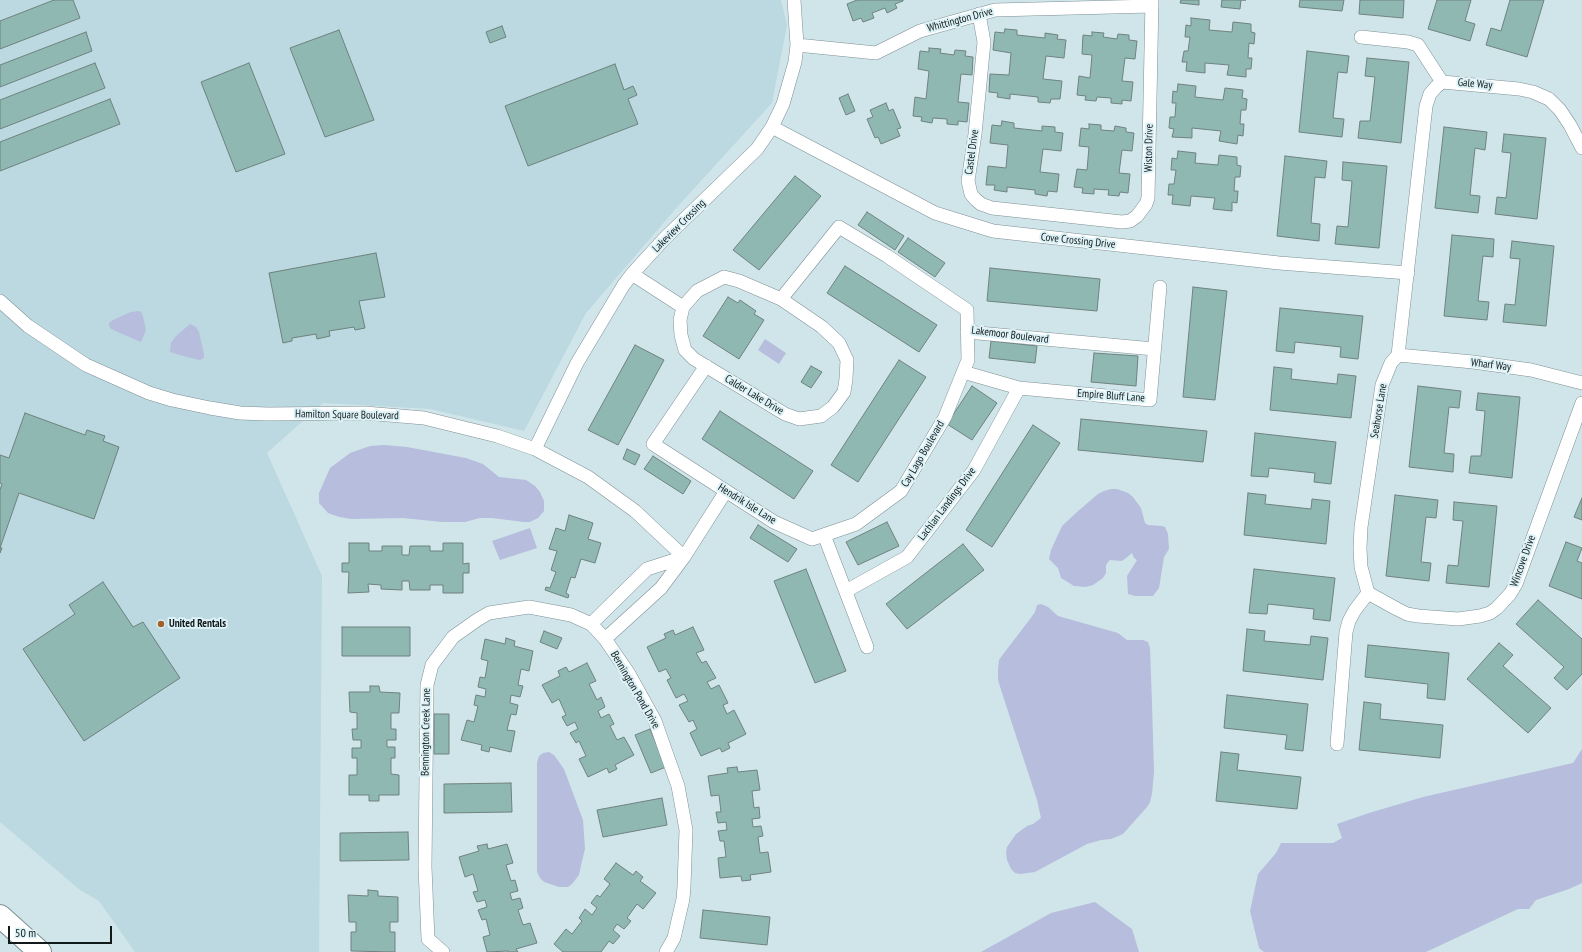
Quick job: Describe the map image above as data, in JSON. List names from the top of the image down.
{
  "streets": {
    "street": [
      "Whittington Drive",
      "Gale Way",
      "Wiston Drive",
      "Castel Drive",
      "Lakeview Crossing",
      "Cove Crossing Drive",
      "Lakemoor Boulevard",
      "Wharf Way",
      "Calder Lake Drive",
      "Empire Bluff Lane",
      "Seahorse Lane",
      "Hamilton Square Boulevard",
      "Cay Lago Boulevard",
      "Hendrik Isle Lane",
      "Lachlan Landings Drive",
      "Wincove Drive",
      "Bennington Pond Drive",
      "Bennington Creek Lane"
    ]
  },
  "crossings": [
    ["Whittington Drive", "Wiston Drive"],
    ["Whittington Drive", "Castel Drive"],
    ["Whittington Drive", "Lakeview Crossing"],
    ["Gale Way", "Seahorse Lane"],
    ["Wiston Drive", "Castel Drive"],
    ["Lakeview Crossing", "Cove Crossing Drive"],
    ["Lakeview Crossing", "Hamilton Square Boulevard"],
    ["Cove Crossing Drive", "Seahorse Lane"],
    ["Lakemoor Boulevard", "Calder Lake Drive"],
    ["Lakemoor Boulevard", "Empire Bluff Lane"],
    ["Lakemoor Boulevard", "Cay Lago Boulevard"],
    ["Wharf Way", "Seahorse Lane"],
    ["Calder Lake Drive", "Hendrik Isle Lane"],
    ["Empire Bluff Lane", "Cay Lago Boulevard"],
    ["Empire Bluff Lane", "Lachlan Landings Drive"],
    ["Seahorse Lane", "Wincove Drive"],
    ["Cay Lago Boulevard", "Hendrik Isle Lane"],
    ["Bennington Pond Drive", "Bennington Creek Lane"]
  ],
  "places": ["United Rentals"],
  "scale_bar": "50 m"
}
